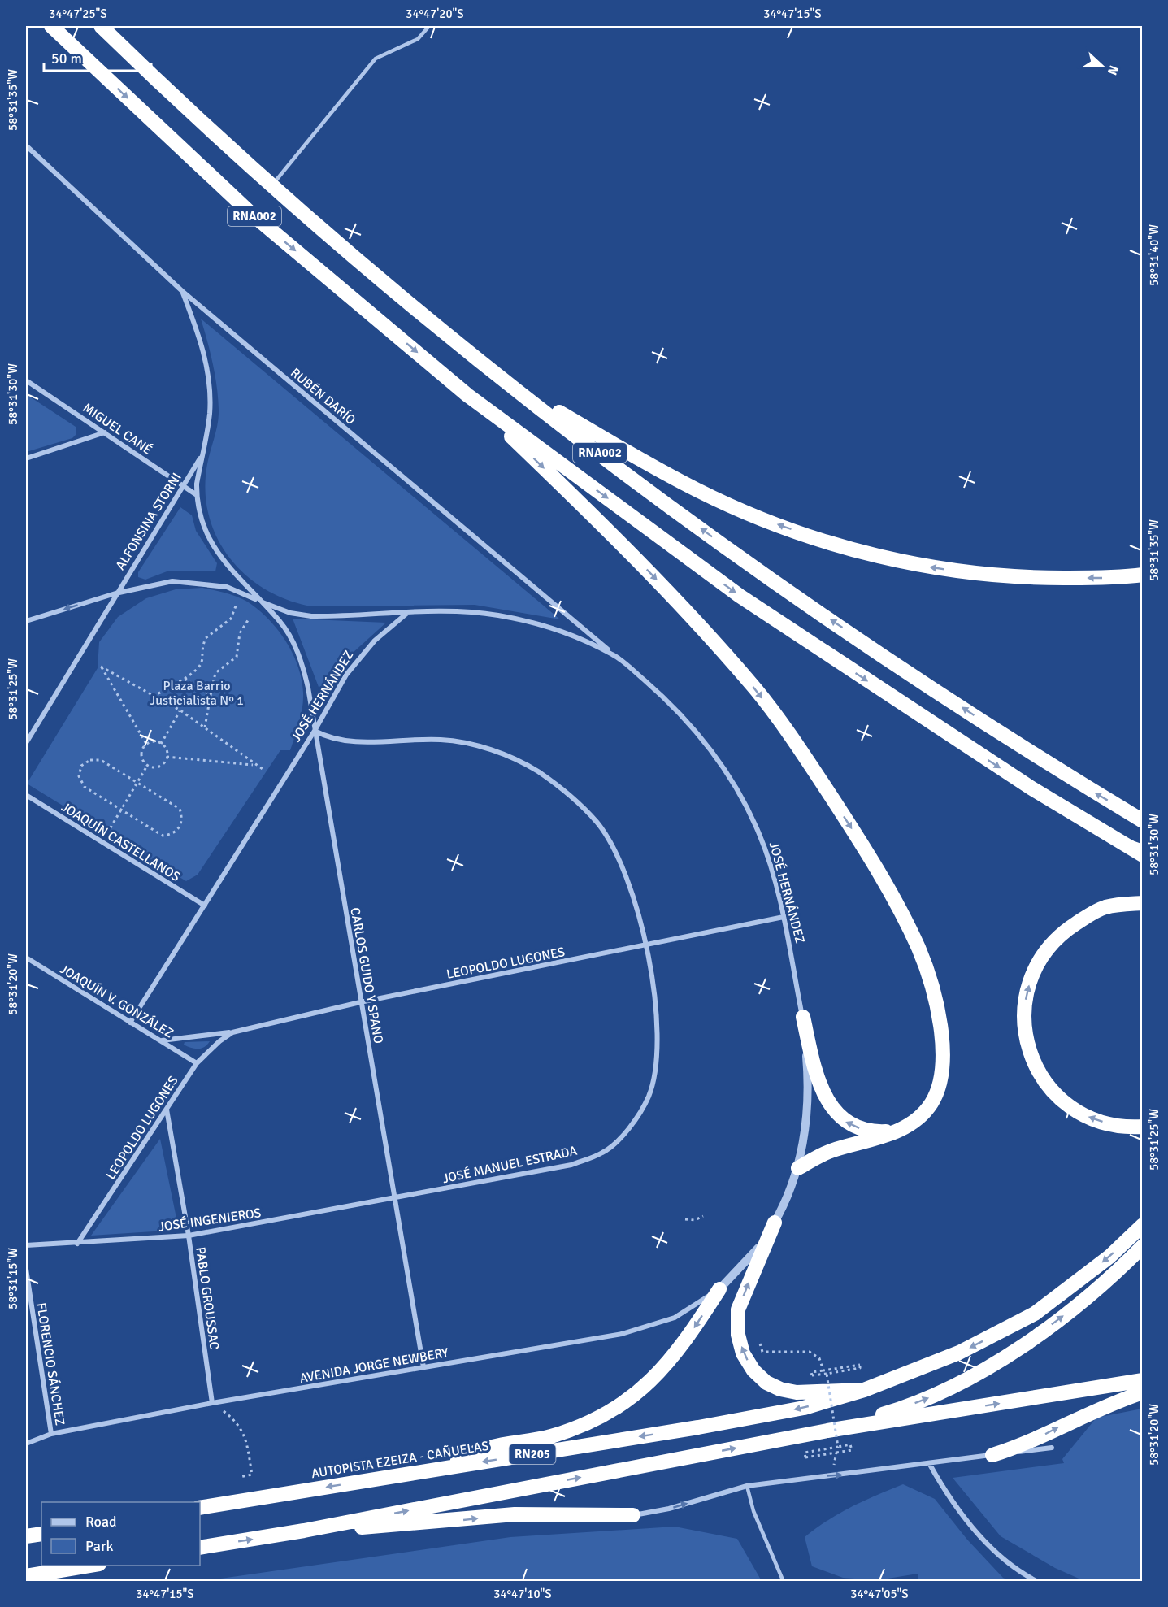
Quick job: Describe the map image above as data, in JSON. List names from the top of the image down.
{
  "streets": {
    "highway": ["RNA002", "RN205", "AUTOPISTA EZEIZA - CAÑUELAS"],
    "street": [
      "RUBÉN DARÍO",
      "MIGUEL CANÉ",
      "ALFONSINA STORNI",
      "JOSÉ HERNÁNDEZ",
      "JOAQUÍN CASTELLANOS",
      "LEOPOLDO LUGONES",
      "CARLOS GUIDO Y SPANO",
      "JOAQUÍN V. GONZÁLEZ",
      "JOSÉ MANUEL ESTRADA",
      "JOSÉ INGENIEROS",
      "PABLO GROUSSAC",
      "FLORENCIO SÁNCHEZ",
      "AVENIDA JORGE NEWBERY"
    ]
  },
  "crossings": [
    ["RUBÉN DARÍO", "ALFONSINA STORNI"],
    ["RUBÉN DARÍO", "JOSÉ HERNÁNDEZ"],
    ["MIGUEL CANÉ", "ALFONSINA STORNI"],
    ["MIGUEL CANÉ", "CARLOS GUIDO Y SPANO"],
    ["JOSÉ HERNÁNDEZ", "JOAQUÍN CASTELLANOS"],
    ["JOSÉ HERNÁNDEZ", "LEOPOLDO LUGONES"],
    ["JOSÉ HERNÁNDEZ", "CARLOS GUIDO Y SPANO"],
    ["JOSÉ HERNÁNDEZ", "JOAQUÍN V. GONZÁLEZ"],
    ["JOSÉ HERNÁNDEZ", "JOSÉ MANUEL ESTRADA"],
    ["JOSÉ HERNÁNDEZ", "AVENIDA JORGE NEWBERY"],
    ["LEOPOLDO LUGONES", "CARLOS GUIDO Y SPANO"],
    ["LEOPOLDO LUGONES", "JOAQUÍN V. GONZÁLEZ"],
    ["LEOPOLDO LUGONES", "JOSÉ MANUEL ESTRADA"],
    ["LEOPOLDO LUGONES", "JOSÉ INGENIEROS"],
    ["LEOPOLDO LUGONES", "PABLO GROUSSAC"],
    ["CARLOS GUIDO Y SPANO", "JOSÉ MANUEL ESTRADA"],
    ["CARLOS GUIDO Y SPANO", "JOSÉ INGENIEROS"],
    ["CARLOS GUIDO Y SPANO", "AVENIDA JORGE NEWBERY"],
    ["JOSÉ MANUEL ESTRADA", "JOSÉ INGENIEROS"],
    ["JOSÉ INGENIEROS", "PABLO GROUSSAC"],
    ["PABLO GROUSSAC", "AVENIDA JORGE NEWBERY"],
    ["FLORENCIO SÁNCHEZ", "AVENIDA JORGE NEWBERY"]
  ],
  "parks": ["Plaza Barrio Justicialista Nº 1"],
  "legend": ["Road", "Park"],
  "scale_bar": "50 m",
  "north": "right",
  "coordinates": [
    "34°47'25\"S",
    "34°47'20\"S",
    "34°47'15\"S",
    "58°31'35\"W",
    "58°31'40\"W",
    "58°31'30\"W",
    "58°31'25\"W",
    "58°31'20\"W",
    "58°31'15\"W",
    "34°47'10\"S",
    "34°47'05\"S"
  ]
}
